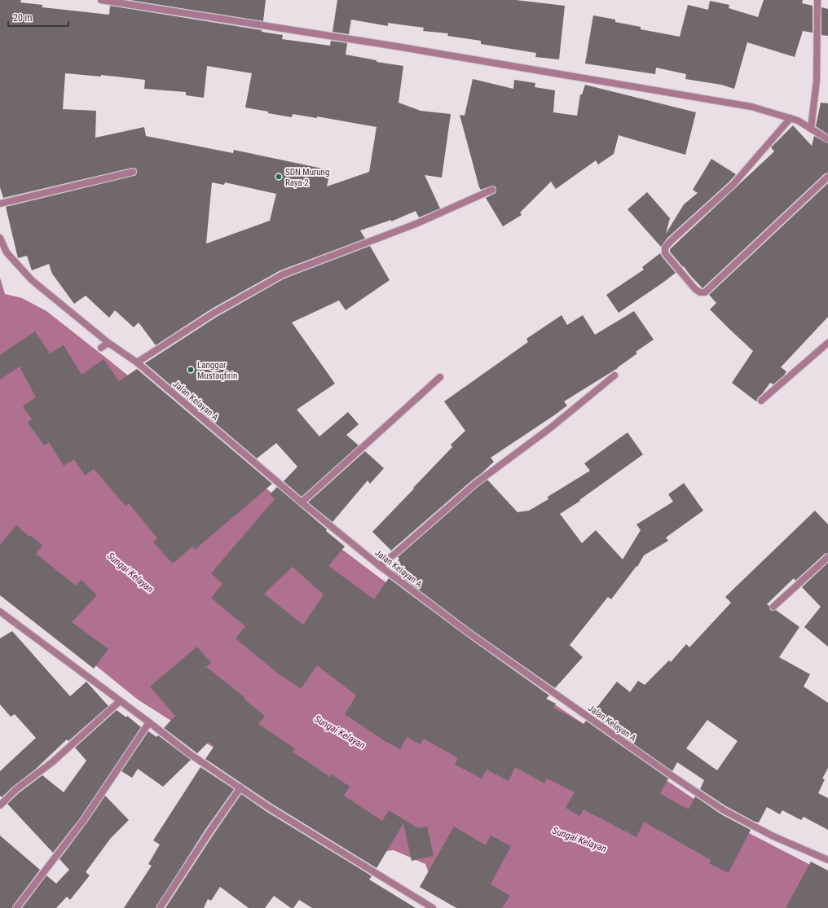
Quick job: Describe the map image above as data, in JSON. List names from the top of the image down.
{
  "streets": {
    "street": ["Jalan Kelayan A"]
  },
  "water": ["Sungai Kelayan"],
  "places": ["SDN Murung Raya 2", "Langgar Mustaqfirin"],
  "scale_bar": "20 m"
}
